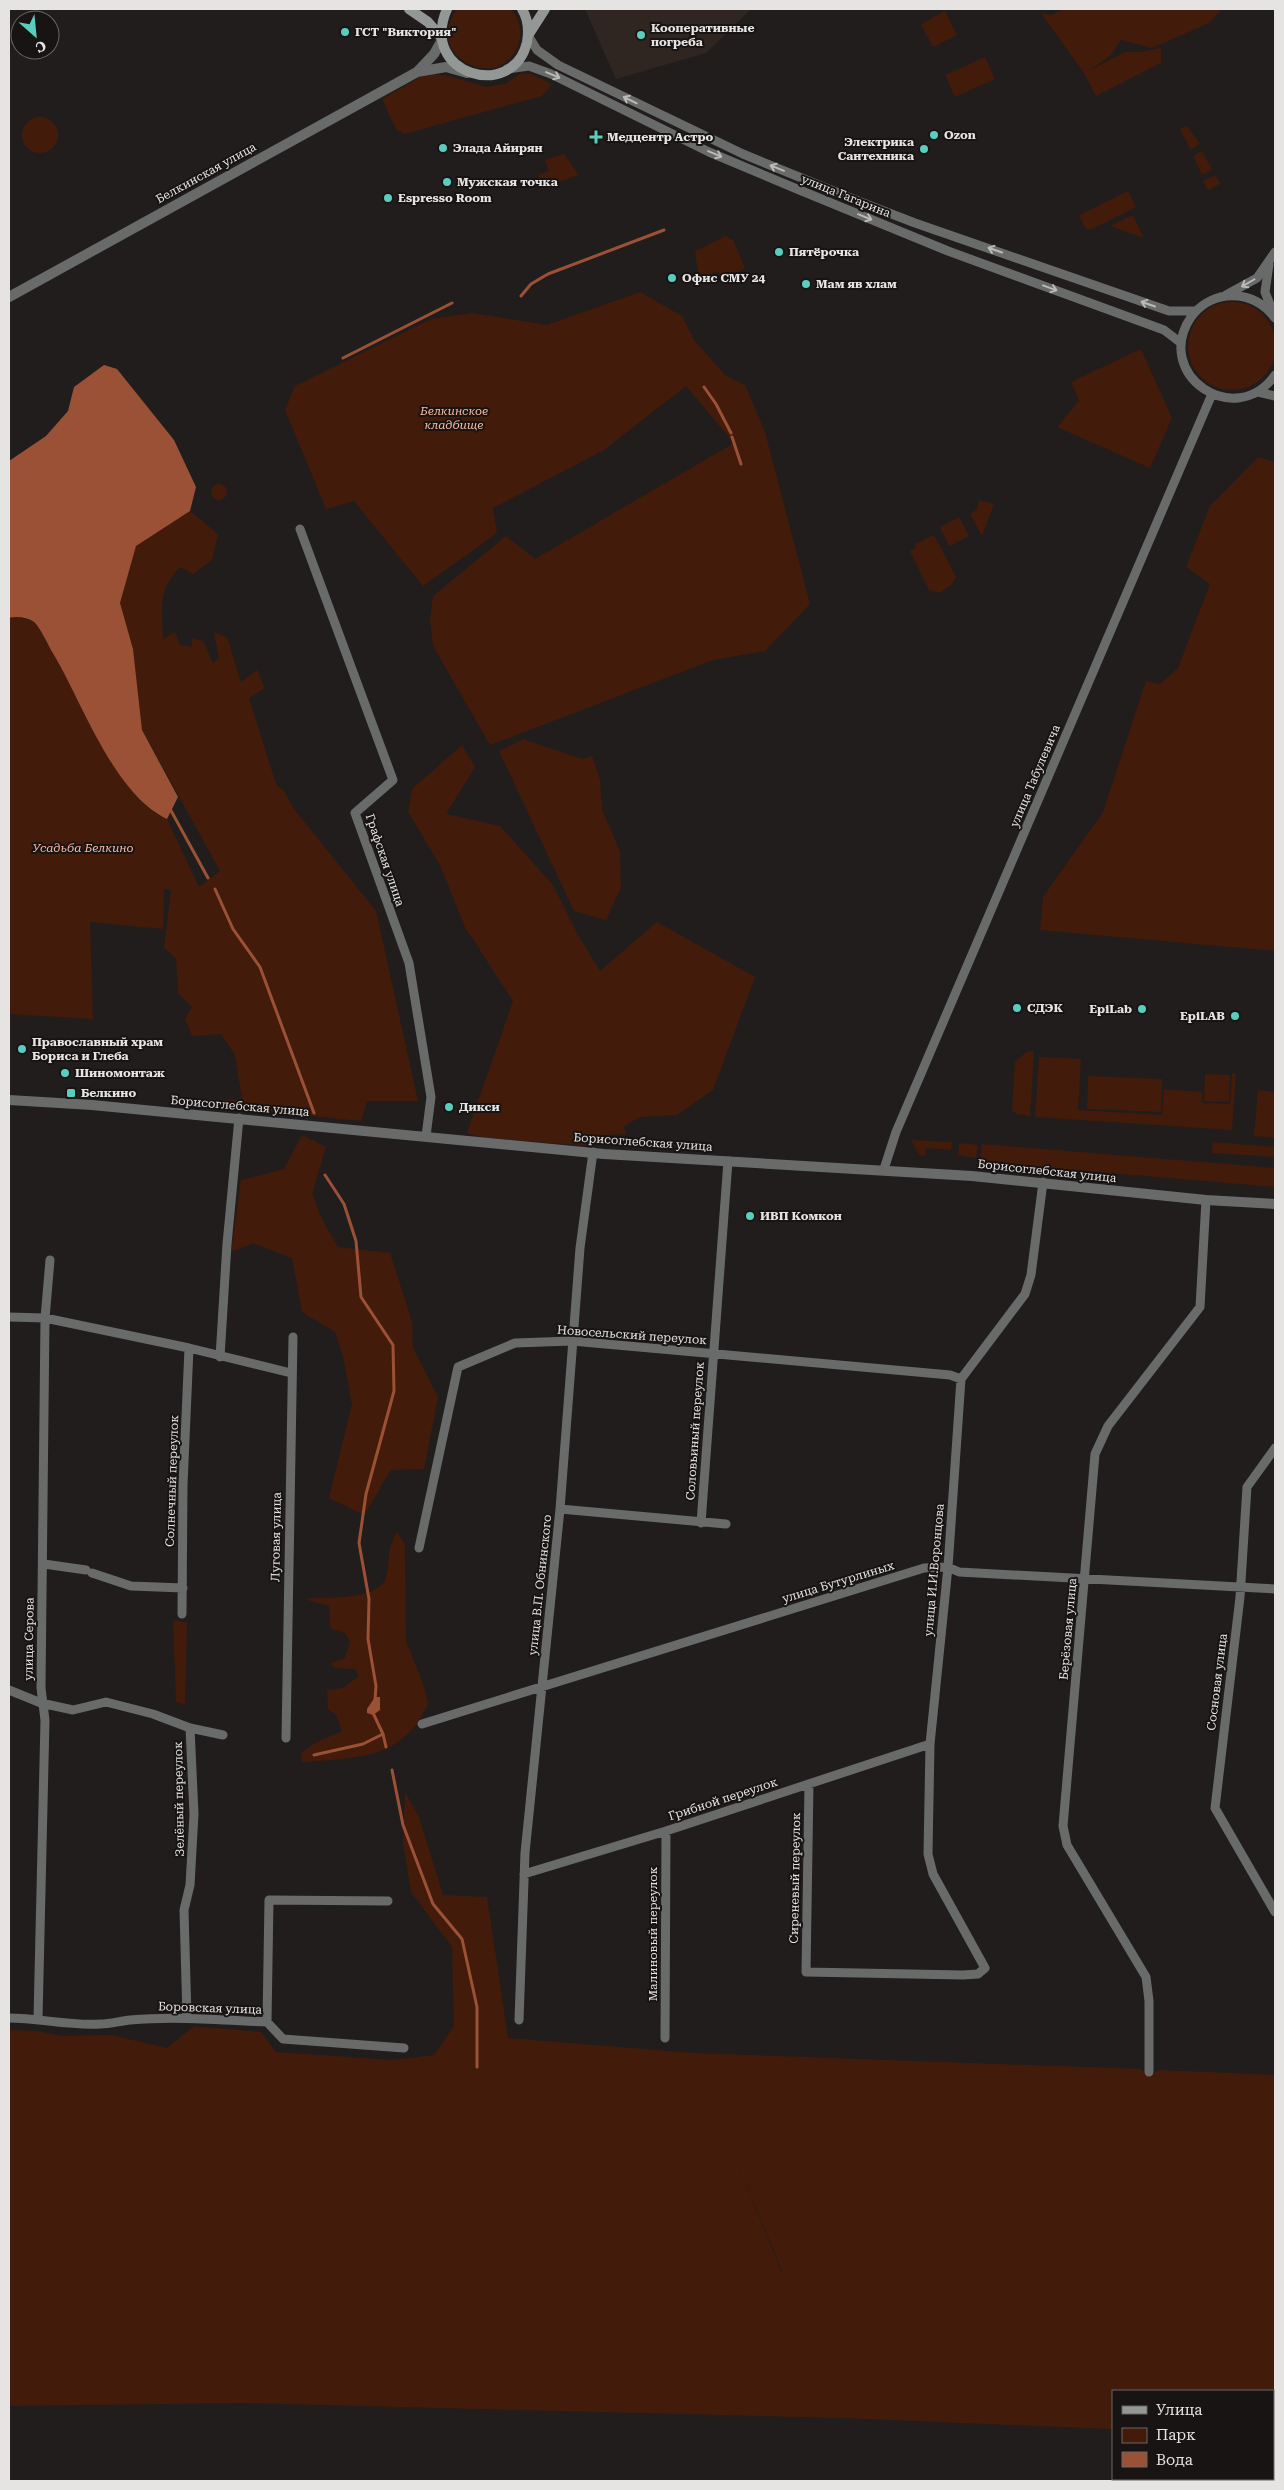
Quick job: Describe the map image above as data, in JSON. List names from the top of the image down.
{
  "streets": {
    "street": [
      "Белкинская улица",
      "улица Гагарина",
      "улица Табулевича",
      "Графская улица",
      "Борисоглебская улица",
      "Новосельский переулок",
      "Соловьиный переулок",
      "Солнечный переулок",
      "Луговая улица",
      "улица И.И.Воронцова",
      "улица Бутурлиных",
      "улица В.П. Обнинского",
      "Берёзовая улица",
      "улица Серова",
      "Сосновая улица",
      "Зелёный переулок",
      "Грибной переулок",
      "Сиреневый переулок",
      "Малиновый переулок",
      "Боровская улица"
    ]
  },
  "crossings": [
    ["улица Табулевича", "Борисоглебская улица"],
    ["Графская улица", "Борисоглебская улица"],
    ["Борисоглебская улица", "Соловьиный переулок"],
    ["Борисоглебская улица", "улица В.П. Обнинского"],
    ["Борисоглебская улица", "Берёзовая улица"],
    ["Новосельский переулок", "Соловьиный переулок"],
    ["Новосельский переулок", "улица И.И.Воронцова"],
    ["Новосельский переулок", "улица В.П. Обнинского"],
    ["улица И.И.Воронцова", "улица Бутурлиных"],
    ["улица И.И.Воронцова", "Грибной переулок"],
    ["улица И.И.Воронцова", "Сиреневый переулок"],
    ["улица Бутурлиных", "улица В.П. Обнинского"],
    ["улица Бутурлиных", "Берёзовая улица"],
    ["улица Бутурлиных", "Сосновая улица"],
    ["улица В.П. Обнинского", "Грибной переулок"],
    ["улица Серова", "Боровская улица"],
    ["Зелёный переулок", "Боровская улица"],
    ["Грибной переулок", "Сиреневый переулок"],
    ["Грибной переулок", "Малиновый переулок"]
  ],
  "parks": ["Белкинское кладбище", "Усадьба Белкино"],
  "places": {
    "other": [
      "ГСТ \"Виктория\"",
      "Кооперативные погреба",
      "Ozon",
      "Элада Айирян",
      "Электрика Сантехника",
      "Мужская точка",
      "Espresso Room",
      "Пятёрочка",
      "Офис СМУ 24",
      "Мам яв хлам",
      "СДЭК",
      "EpiLab",
      "EpiLAB",
      "Православный храм Бориса и Глеба",
      "Шиномонтаж",
      "Дикси",
      "ИВП Комкон"
    ],
    "health": ["Медцентр Астро"],
    "transit": ["Белкино"]
  },
  "legend": ["Улица", "Парк", "Вода"],
  "north": "bottom right"
}
